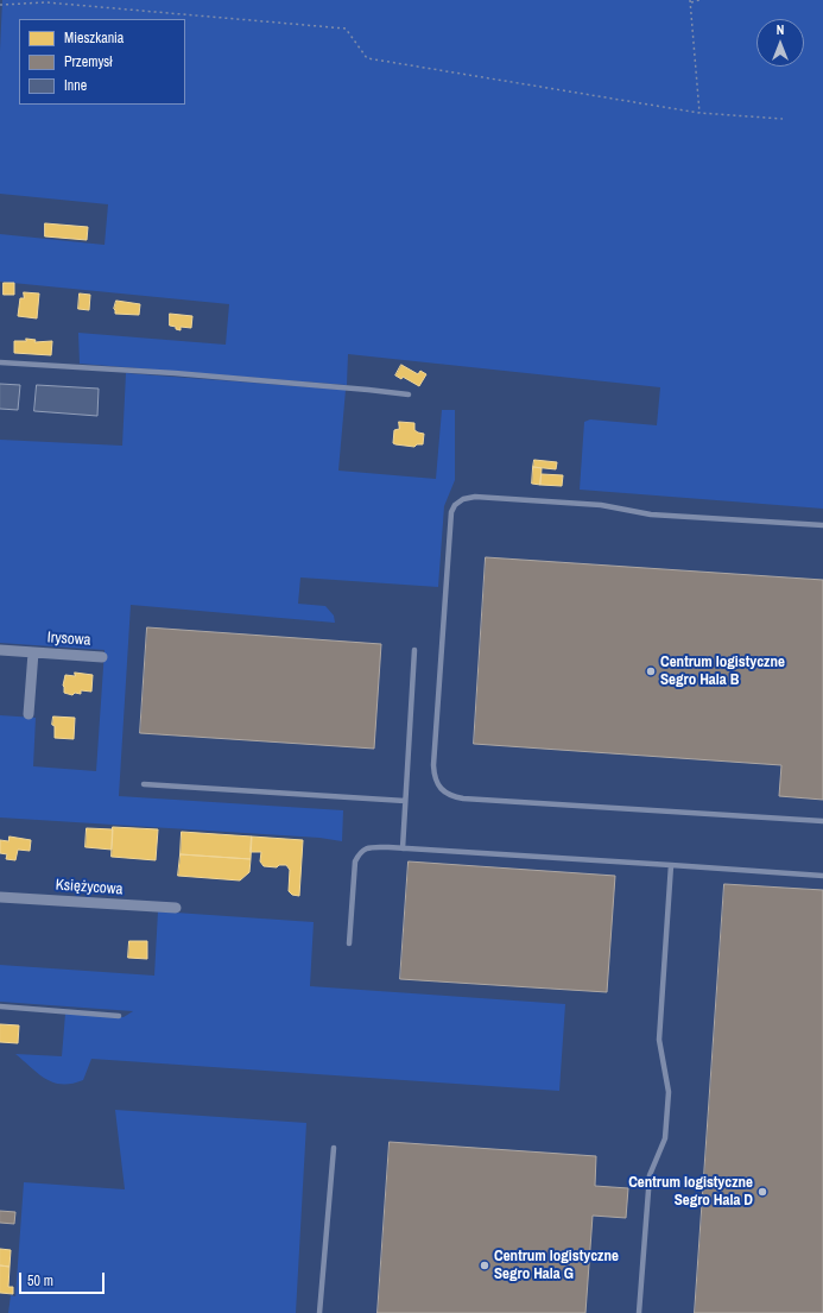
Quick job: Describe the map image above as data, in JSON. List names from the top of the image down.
{
  "streets": {
    "street": ["Irysowa", "Księżycowa"]
  },
  "places": ["Centrum logistyczne Segro Hala B", "Centrum logistyczne Segro Hala D", "Centrum logistyczne Segro Hala G"],
  "legend": ["Mieszkania", "Przemysł", "Inne"],
  "scale_bar": "50 m",
  "north": "top"
}
